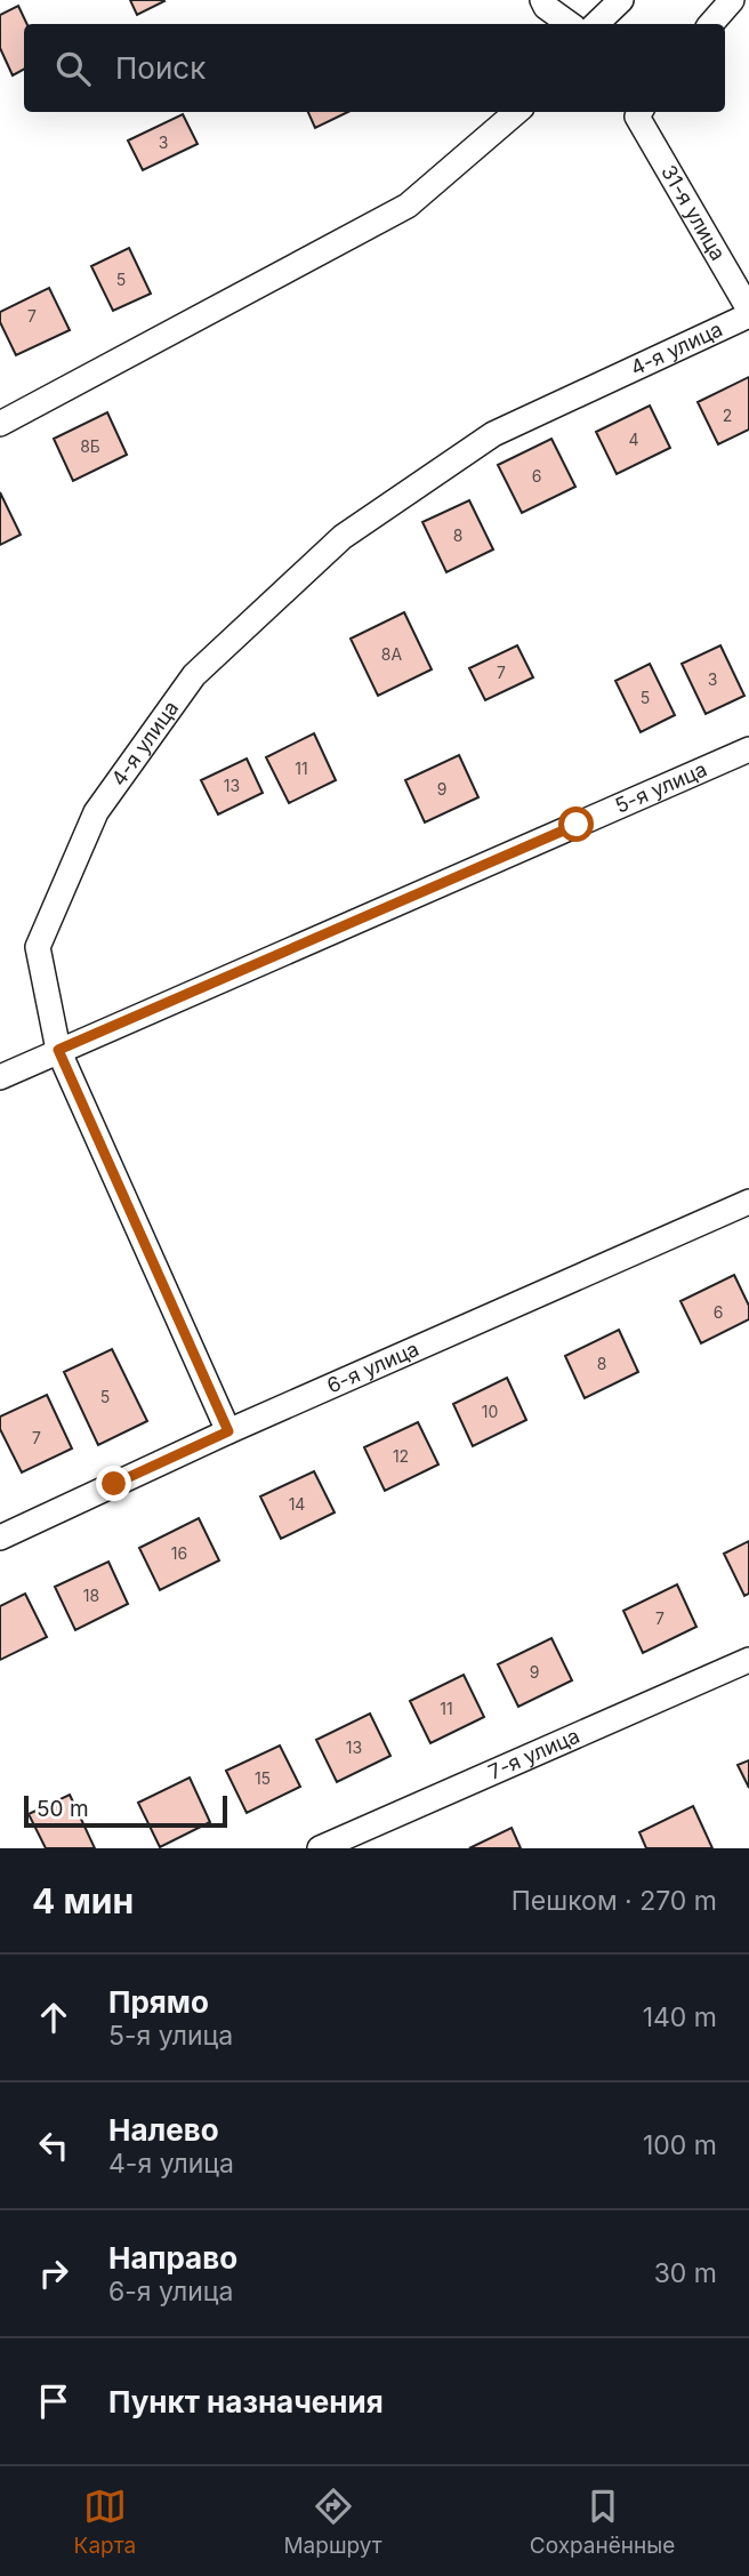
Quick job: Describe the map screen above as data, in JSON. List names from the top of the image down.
{
  "streets": {
    "street": [
      "31-я улица",
      "4-я улица",
      "5-я улица",
      "6-я улица",
      "7-я улица"
    ]
  },
  "crossings": [
    ["31-я улица", "4-я улица"],
    ["4-я улица", "5-я улица"],
    ["4-я улица", "6-я улица"]
  ],
  "house_numbers": [
    "3",
    "5",
    "7",
    "2",
    "4",
    "8Б",
    "6",
    "8",
    "8А",
    "7",
    "3",
    "5",
    "11",
    "13",
    "9",
    "6",
    "8",
    "5",
    "10",
    "7",
    "12",
    "14",
    "16",
    "18",
    "7",
    "9",
    "11",
    "13",
    "15"
  ],
  "scale_bar": "50 m",
  "page": {
    "search": "Поиск",
    "scale": "50 m",
    "heading": ["4 мин", "Пешком · 270 m"],
    "list": [
      ["Прямо", "5-я улица", "140 m"],
      ["Налево", "4-я улица", "100 m"],
      ["Направо", "6-я улица", "30 m"],
      "Пункт назначения"
    ],
    "nav": ["Карта", "Маршрут", "Сохранённые"]
  }
}
